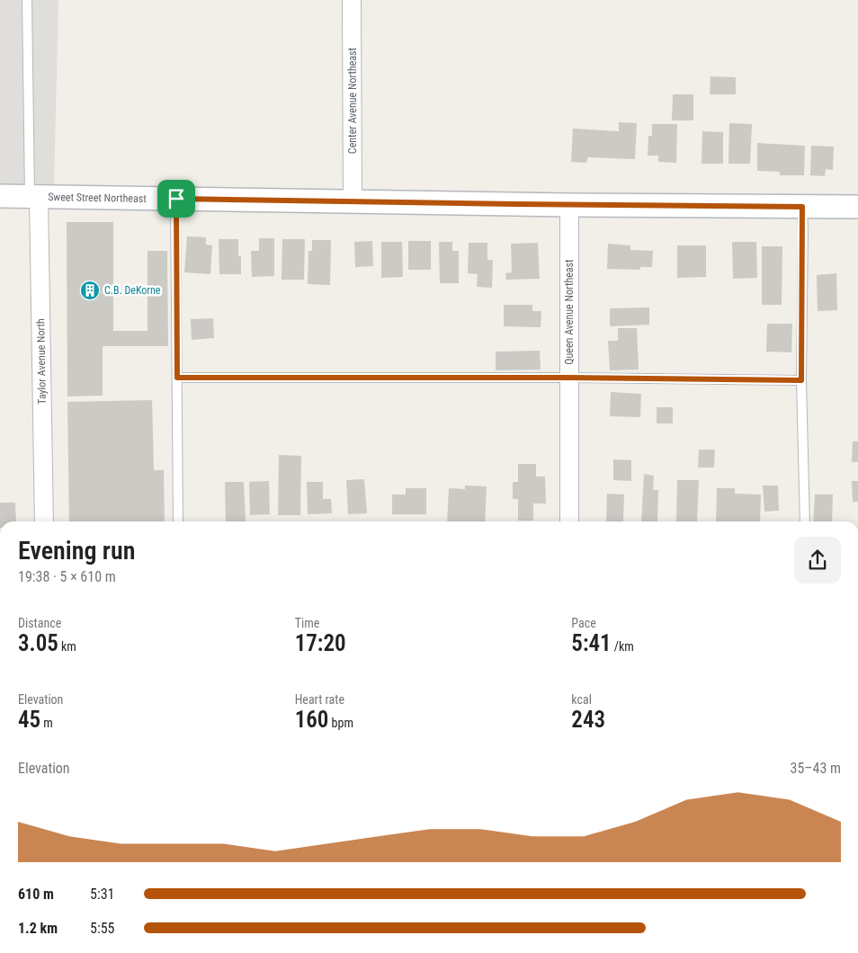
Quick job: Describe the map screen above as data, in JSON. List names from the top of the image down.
{
  "streets": {
    "street": [
      "Center Avenue Northeast",
      "Sweet Street Northeast",
      "Queen Avenue Northeast",
      "Taylor Avenue North"
    ]
  },
  "crossings": [
    ["Center Avenue Northeast", "Sweet Street Northeast"],
    ["Sweet Street Northeast", "Queen Avenue Northeast"],
    ["Sweet Street Northeast", "Taylor Avenue North"]
  ],
  "places": {
    "building": ["C.B. DeKorne"]
  },
  "page": {
    "heading": ["Evening run", "19:38 · 5 × 610 m"],
    "stats": [
      ["Distance", "3.05 km"],
      ["Time", "17:20"],
      ["Pace", "5:41 /km"],
      ["Elevation", "45 m"],
      ["Heart rate", "160 bpm"],
      ["kcal", "243"]
    ],
    "chart": ["Elevation", "35–43 m"],
    "list": [
      {
        "name": "610 m",
        "note": "5:31"
      },
      {
        "name": "1.2 km",
        "note": "5:55"
      }
    ]
  }
}
